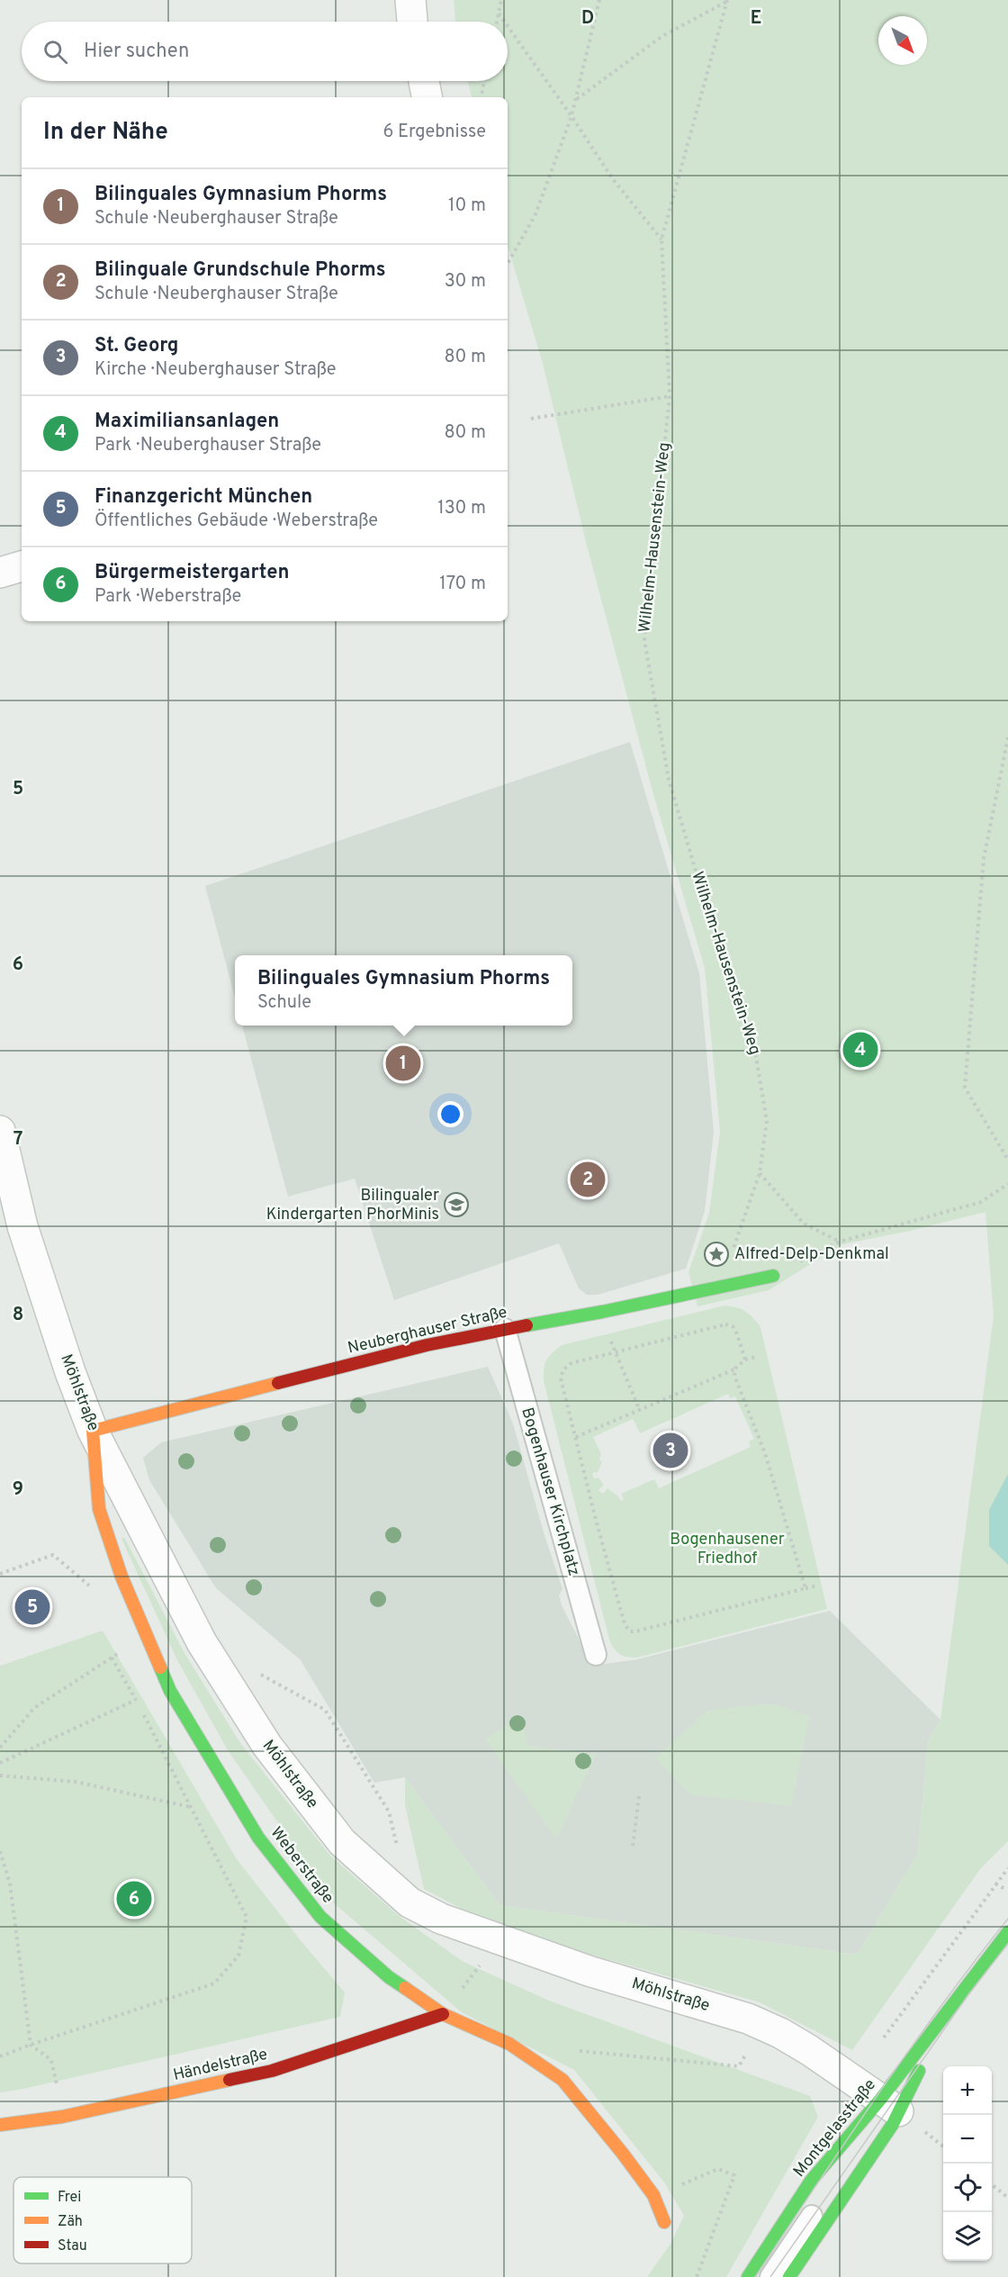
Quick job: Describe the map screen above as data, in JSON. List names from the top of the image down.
{
  "streets": {
    "street": [
      "Neuberghauser Straße",
      "Möhlstraße",
      "Weberstraße",
      "Händelstraße",
      "Montgelasstraße"
    ],
    "lane": ["Bogenhauser Kirchplatz"],
    "path": ["Wilhelm-Hausenstein-Weg"]
  },
  "crossings": [
    ["Wilhelm-Hausenstein-Weg", "Neuberghauser Straße"],
    ["Neuberghauser Straße", "Möhlstraße"],
    ["Neuberghauser Straße", "Bogenhauser Kirchplatz"],
    ["Neuberghauser Straße", "Weberstraße"],
    ["Möhlstraße", "Weberstraße"],
    ["Möhlstraße", "Montgelasstraße"],
    ["Weberstraße", "Händelstraße"]
  ],
  "parks": ["Bogenhausener Friedhof"],
  "places": {
    "school or university": ["Bilingualer Kindergarten PhorMinis"],
    "place": ["Alfred-Delp-Denkmal"]
  },
  "legend": ["Frei", "Zäh", "Stau"],
  "north": "bottom right",
  "page": {
    "search": "Hier suchen",
    "heading": ["In der Nähe", "6 Ergebnisse"],
    "list": [
      {
        "mark": "1",
        "name": "Bilinguales Gymnasium Phorms",
        "note": "Schule · Neuberghauser Straße",
        "value": "10 m"
      },
      {
        "mark": "2",
        "name": "Bilinguale Grundschule Phorms",
        "note": "Schule · Neuberghauser Straße",
        "value": "30 m"
      },
      {
        "mark": "3",
        "name": "St. Georg",
        "note": "Kirche · Neuberghauser Straße",
        "value": "80 m"
      },
      {
        "mark": "4",
        "name": "Maximiliansanlagen",
        "note": "Park · Neuberghauser Straße",
        "value": "80 m"
      },
      {
        "mark": "5",
        "name": "Finanzgericht München",
        "note": "Öffentliches Gebäude · Weberstraße",
        "value": "130 m"
      },
      {
        "mark": "6",
        "name": "Bürgermeistergarten",
        "note": "Park · Weberstraße",
        "value": "170 m"
      }
    ],
    "popup": ["Bilinguales Gymnasium Phorms", "Schule"],
    "pins": [
      "4",
      "1",
      "2",
      "3",
      "5",
      "6"
    ],
    "map_buttons": ["+", "−"]
  },
  "grid": {
    "columns": ["D", "E"],
    "rows": [
      "5",
      "6",
      "7",
      "8",
      "9"
    ]
  }
}
